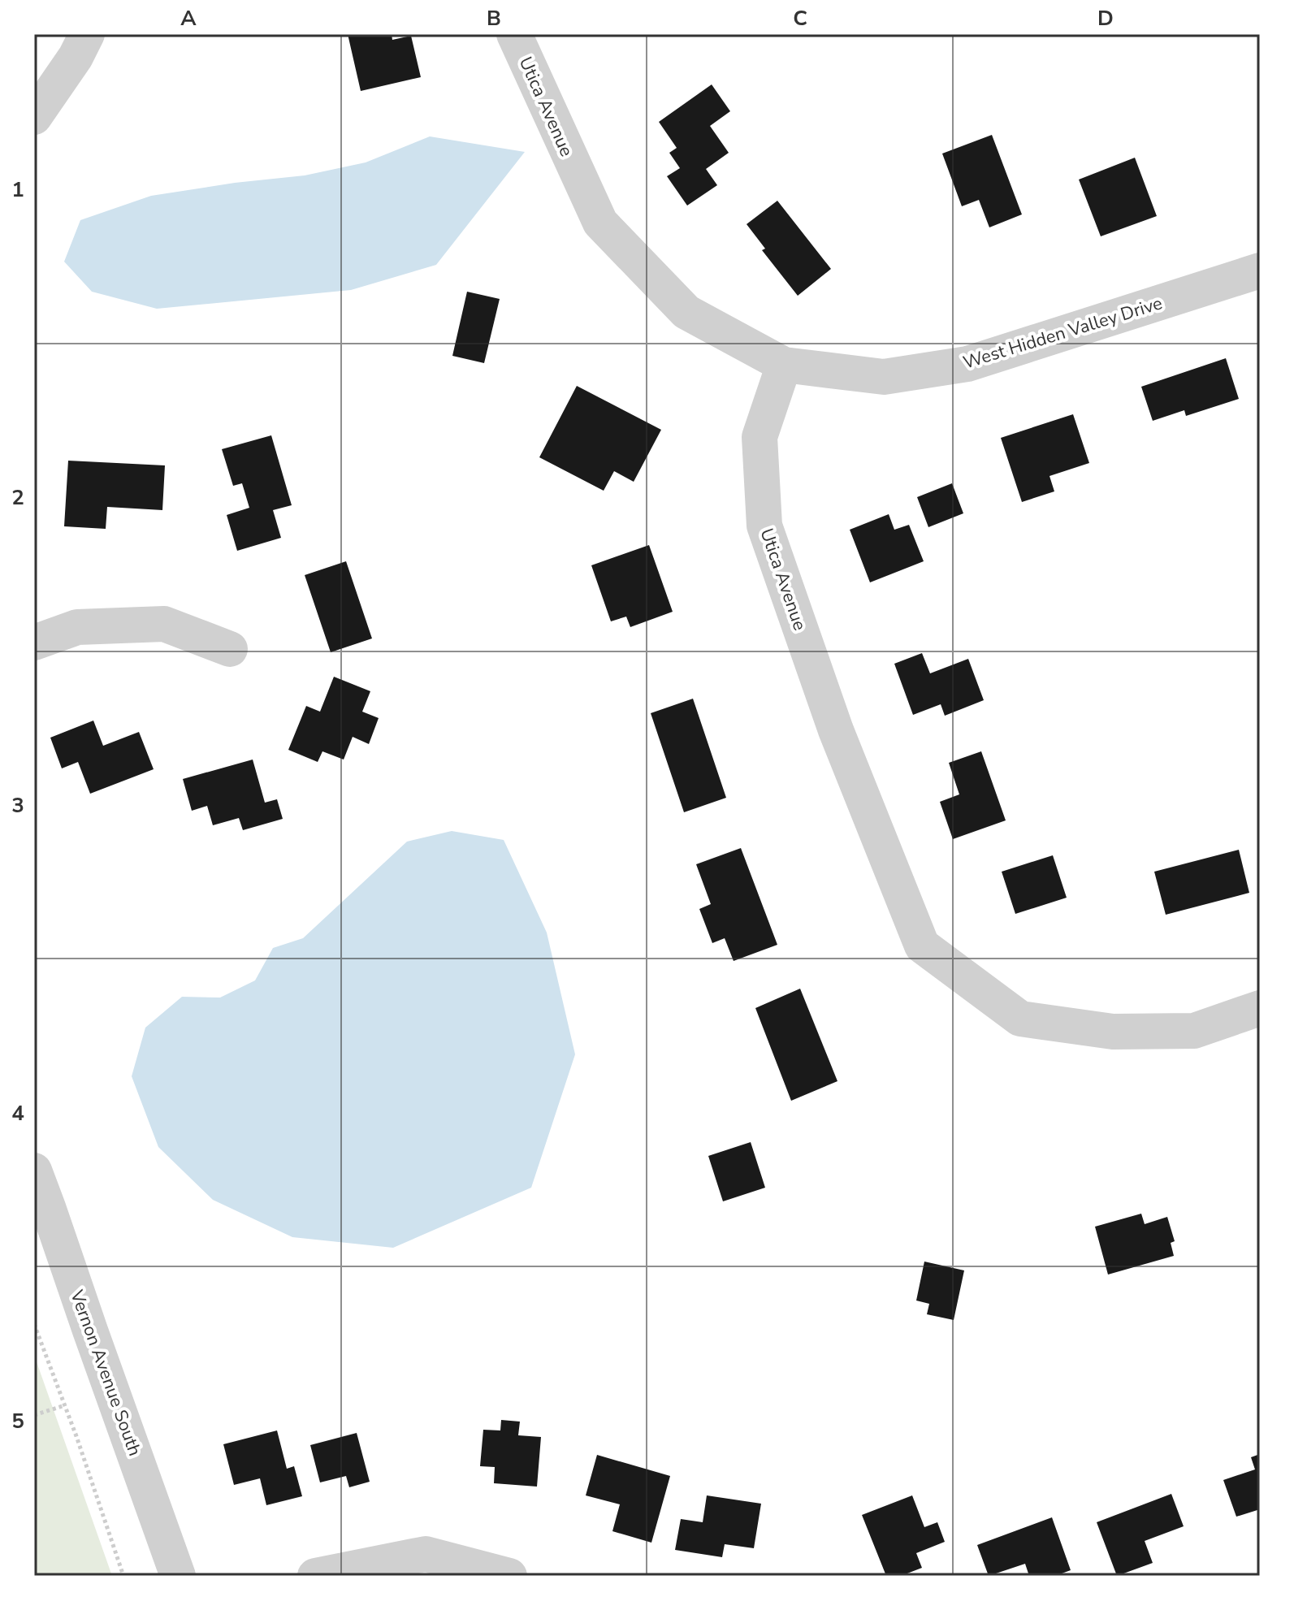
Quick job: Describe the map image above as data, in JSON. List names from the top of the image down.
{
  "streets": {
    "street": ["Utica Avenue", "West Hidden Valley Drive", "Vernon Avenue South"]
  },
  "crossings": [
    ["Utica Avenue", "West Hidden Valley Drive"]
  ],
  "grid": {
    "columns": [
      "A",
      "B",
      "C",
      "D"
    ],
    "rows": [
      "1",
      "2",
      "3",
      "4",
      "5"
    ]
  }
}
